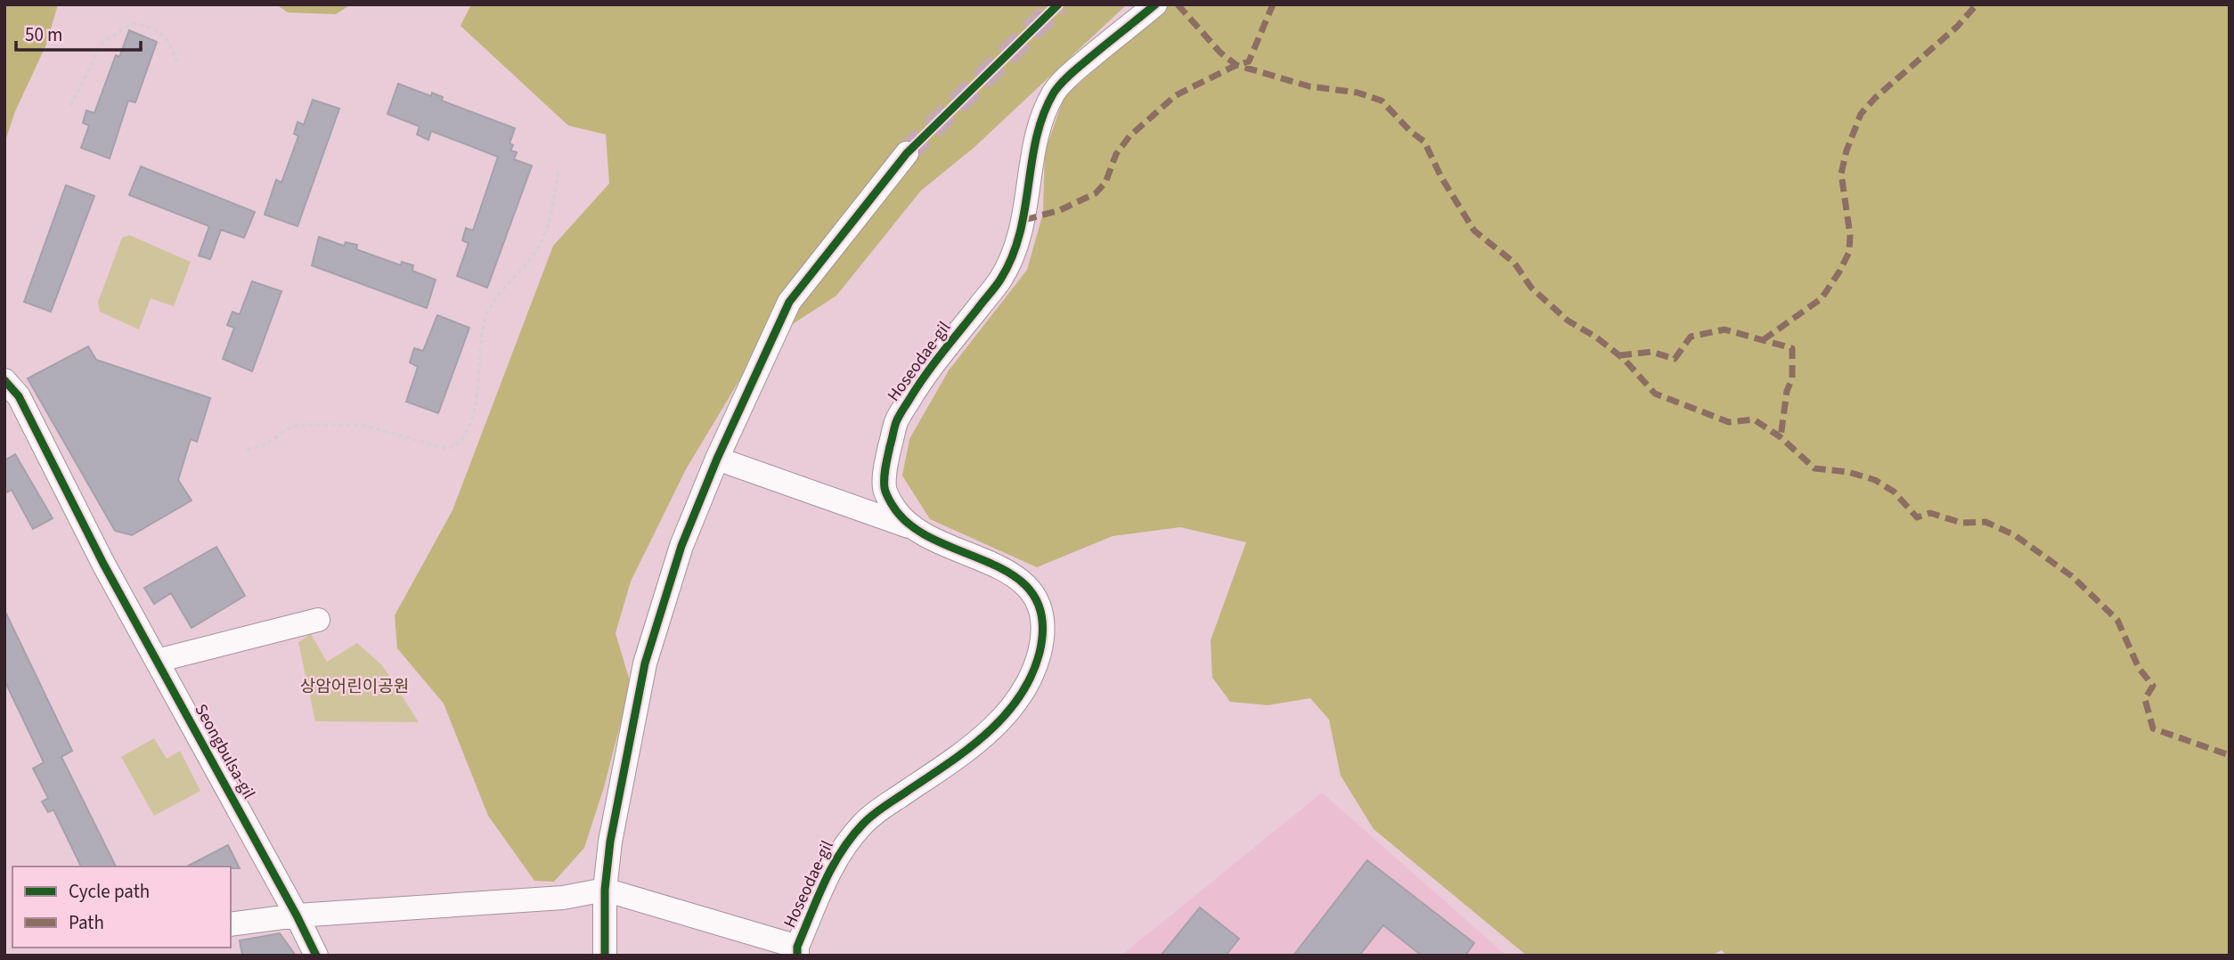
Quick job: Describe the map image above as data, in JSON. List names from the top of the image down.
{
  "streets": {
    "street": ["Hoseodae-gil", "Seongbulsa-gil"]
  },
  "parks": ["상암어린이공원"],
  "legend": ["Cycle path", "Path"],
  "scale_bar": "50 m"
}
